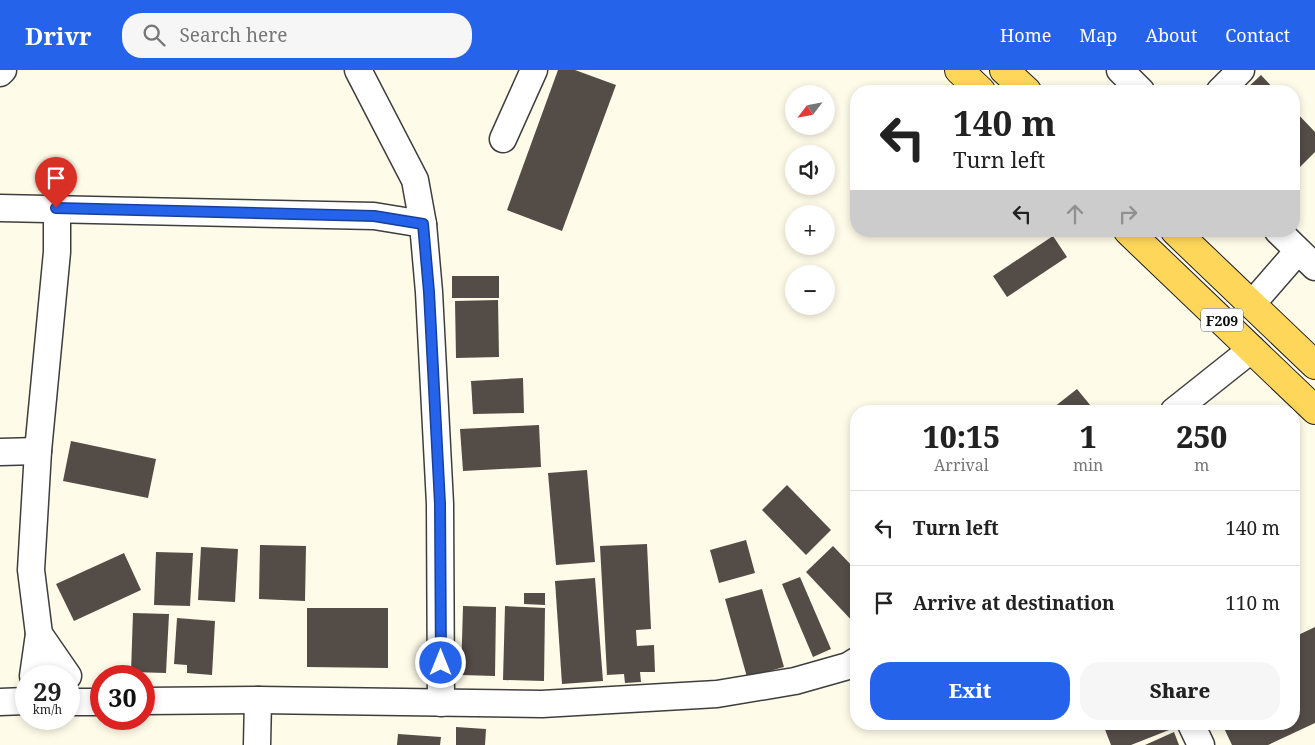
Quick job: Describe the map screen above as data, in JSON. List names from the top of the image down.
{
  "streets": {
    "main road": ["F209"]
  },
  "north": "bottom left",
  "page": {
    "header": "Drivr",
    "search": "Search here",
    "nav": [
      "Home",
      "Map",
      "About",
      "Contact"
    ],
    "map_buttons": ["+", "−"],
    "turn": ["140 m", "Turn left"],
    "eta": [
      "10:15",
      "Arrival",
      "1",
      "min",
      "250",
      "m"
    ],
    "list": [
      {
        "name": "Turn left",
        "value": "140 m"
      },
      {
        "name": "Arrive at destination",
        "value": "110 m"
      }
    ],
    "buttons": ["Exit", "Share"],
    "speed": "29 km/h",
    "limit": "30"
  }
}
